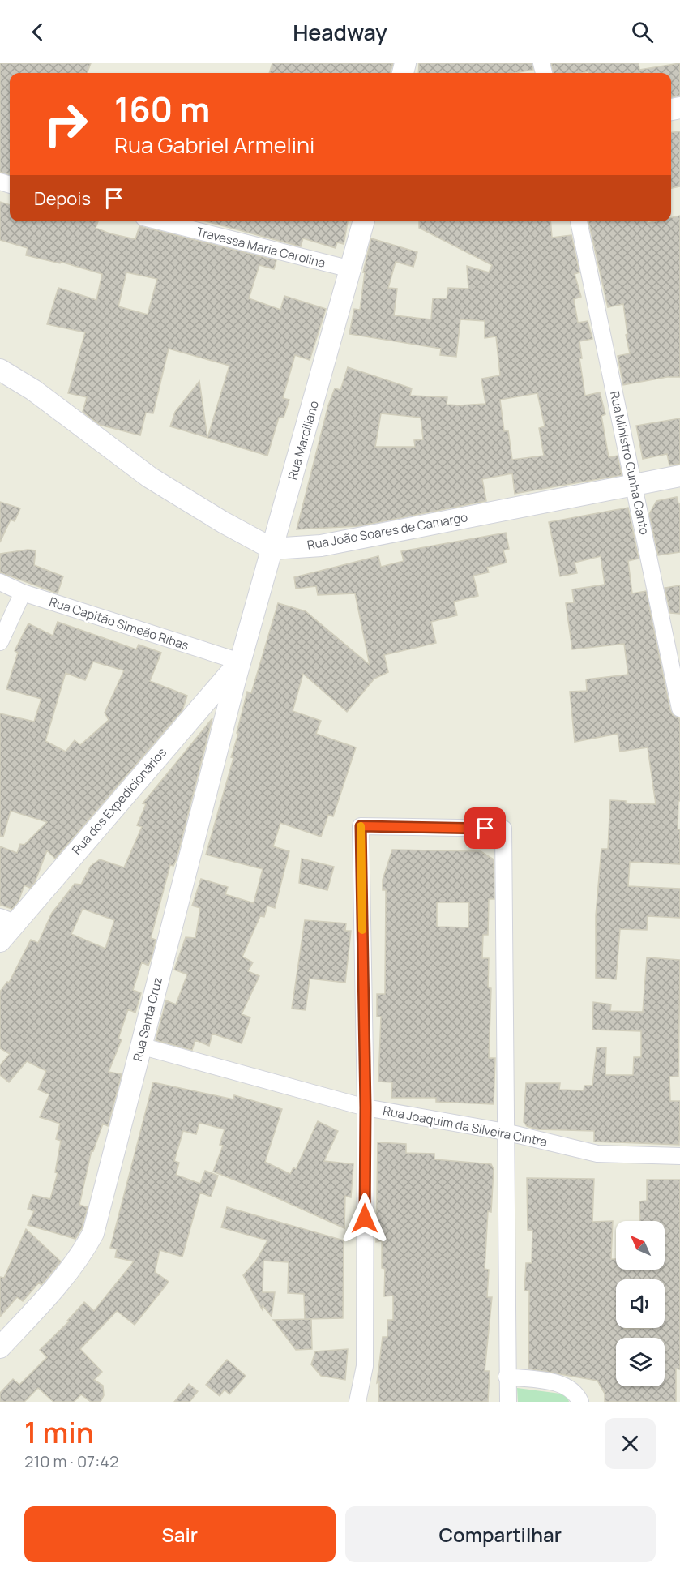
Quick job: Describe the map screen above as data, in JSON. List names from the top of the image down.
{
  "streets": {
    "street": [
      "Travessa Maria Carolina",
      "Rua Marciliano",
      "Rua Ministro Cunha Canto",
      "Rua João Soares de Camargo",
      "Rua Capitão Simeão Ribas",
      "Rua dos Expedicionários",
      "Rua Santa Cruz",
      "Rua Joaquim da Silveira Cintra"
    ]
  },
  "crossings": [
    ["Travessa Maria Carolina", "Rua Marciliano"],
    ["Rua Marciliano", "Rua João Soares de Camargo"],
    ["Rua Marciliano", "Rua Capitão Simeão Ribas"],
    ["Rua Marciliano", "Rua dos Expedicionários"],
    ["Rua Marciliano", "Rua Santa Cruz"],
    ["Rua Ministro Cunha Canto", "Rua João Soares de Camargo"],
    ["Rua Capitão Simeão Ribas", "Rua dos Expedicionários"],
    ["Rua Capitão Simeão Ribas", "Rua Santa Cruz"],
    ["Rua dos Expedicionários", "Rua Santa Cruz"],
    ["Rua Santa Cruz", "Rua Joaquim da Silveira Cintra"]
  ],
  "north": "top left",
  "page": {
    "header": "Headway",
    "turn": ["160 m", "Rua Gabriel Armelini"],
    "then": "Depois",
    "heading": ["1 min", "210 m · 07:42"],
    "buttons": ["Sair", "Compartilhar"]
  }
}
